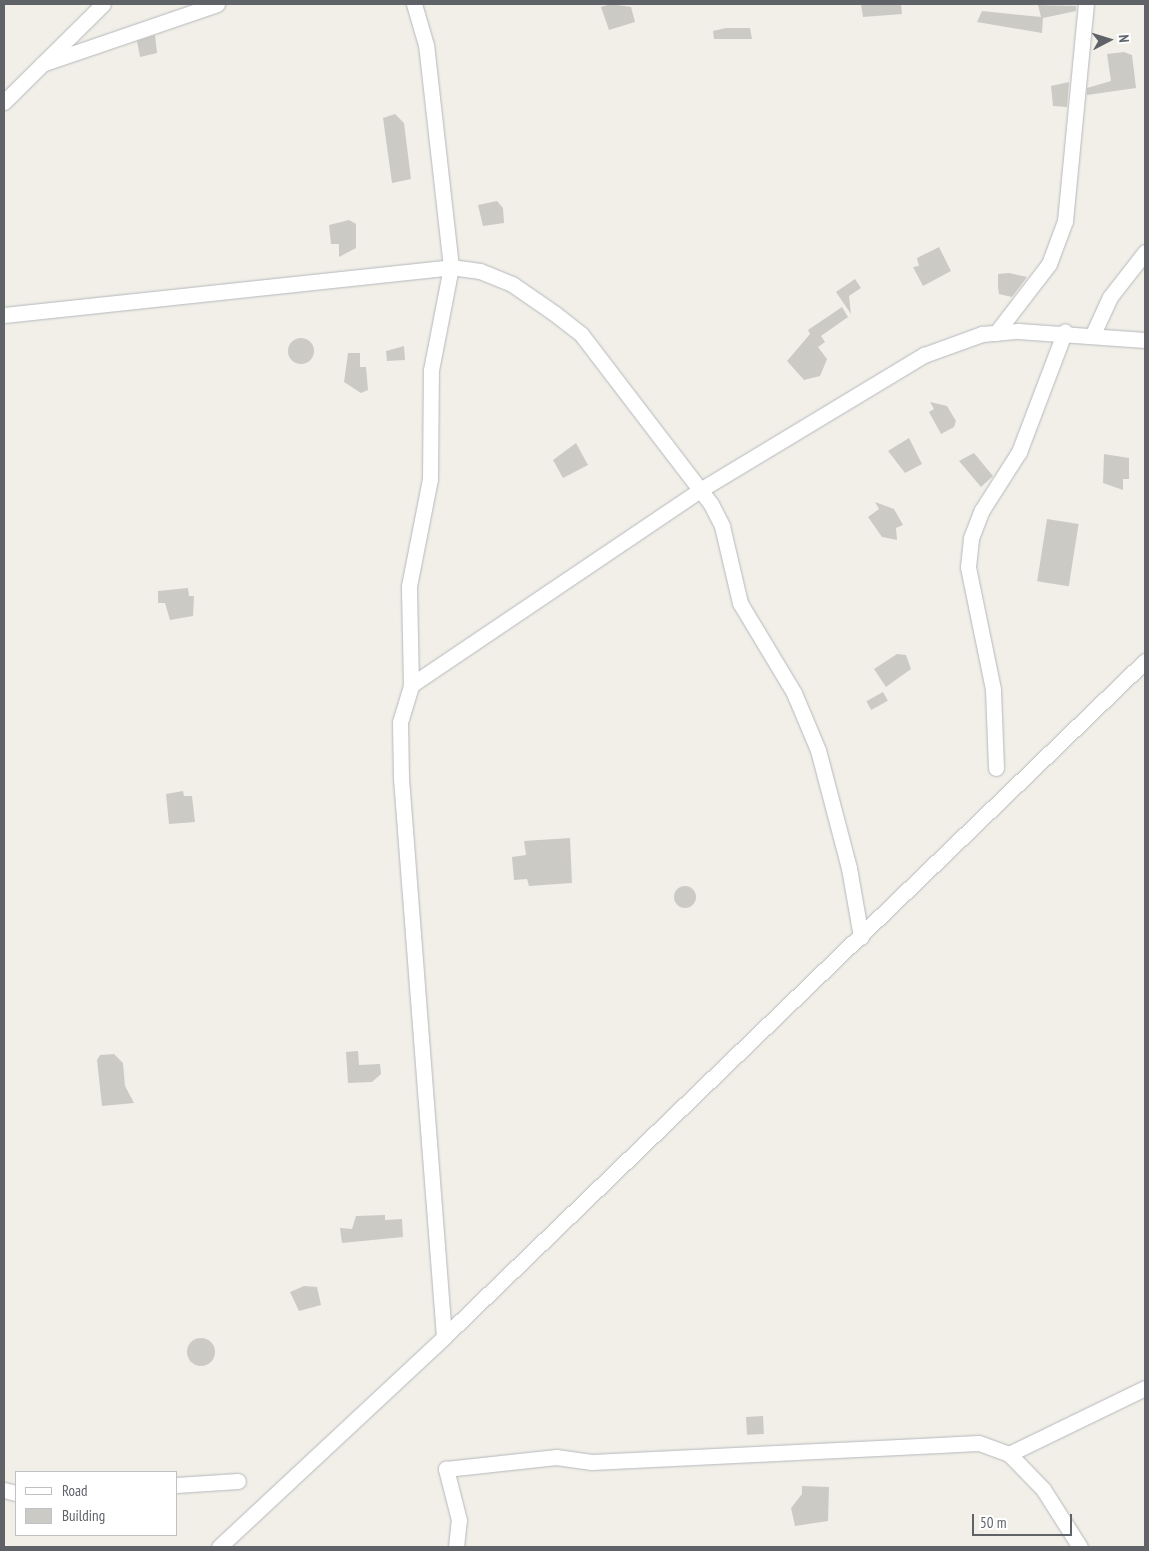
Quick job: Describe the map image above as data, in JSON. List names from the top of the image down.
{
  "legend": ["Road", "Building"],
  "scale_bar": "50 m",
  "north": "right"
}
